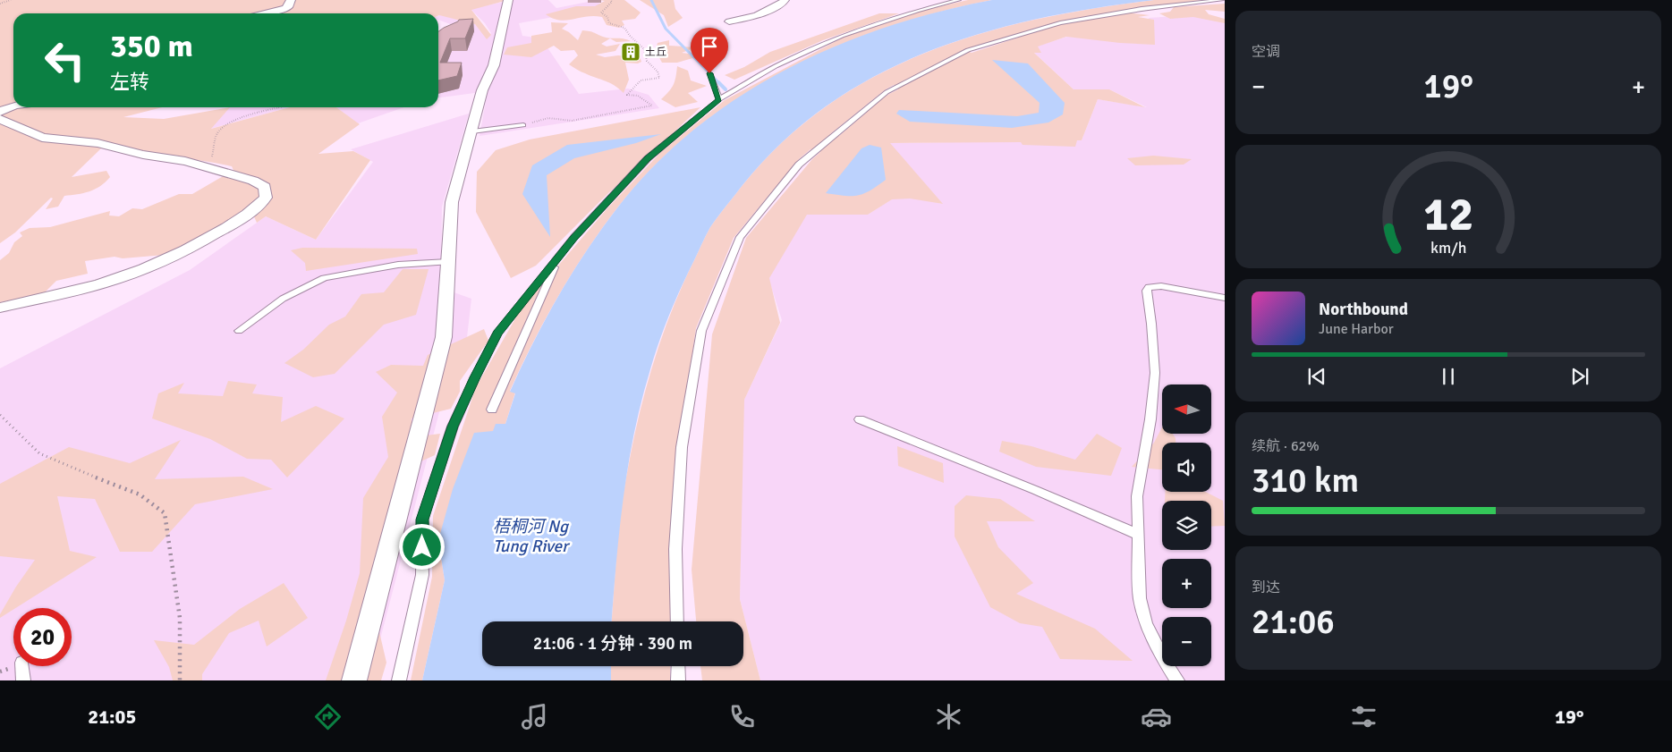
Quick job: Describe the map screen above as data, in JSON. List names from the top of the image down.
{
  "water": ["梧桐河 Ng Tung River"],
  "places": {
    "building": ["土丘"]
  },
  "north": "left",
  "page": {
    "tile": [
      "空调",
      ["续航 · 62%", "310 km"],
      ["到达", "21:06"]
    ],
    "turn": ["350 m", "左转"],
    "heat": ["−", "19°", "+"],
    "song": ["Northbound", "June Harbor"],
    "map_buttons": ["+", "−"],
    "limit": "20",
    "trip": "21:06 · 1 分钟 · 390 m",
    "tabs": ["21:05", "19°"],
    "gauge": ["12", "km/h"]
  }
}
